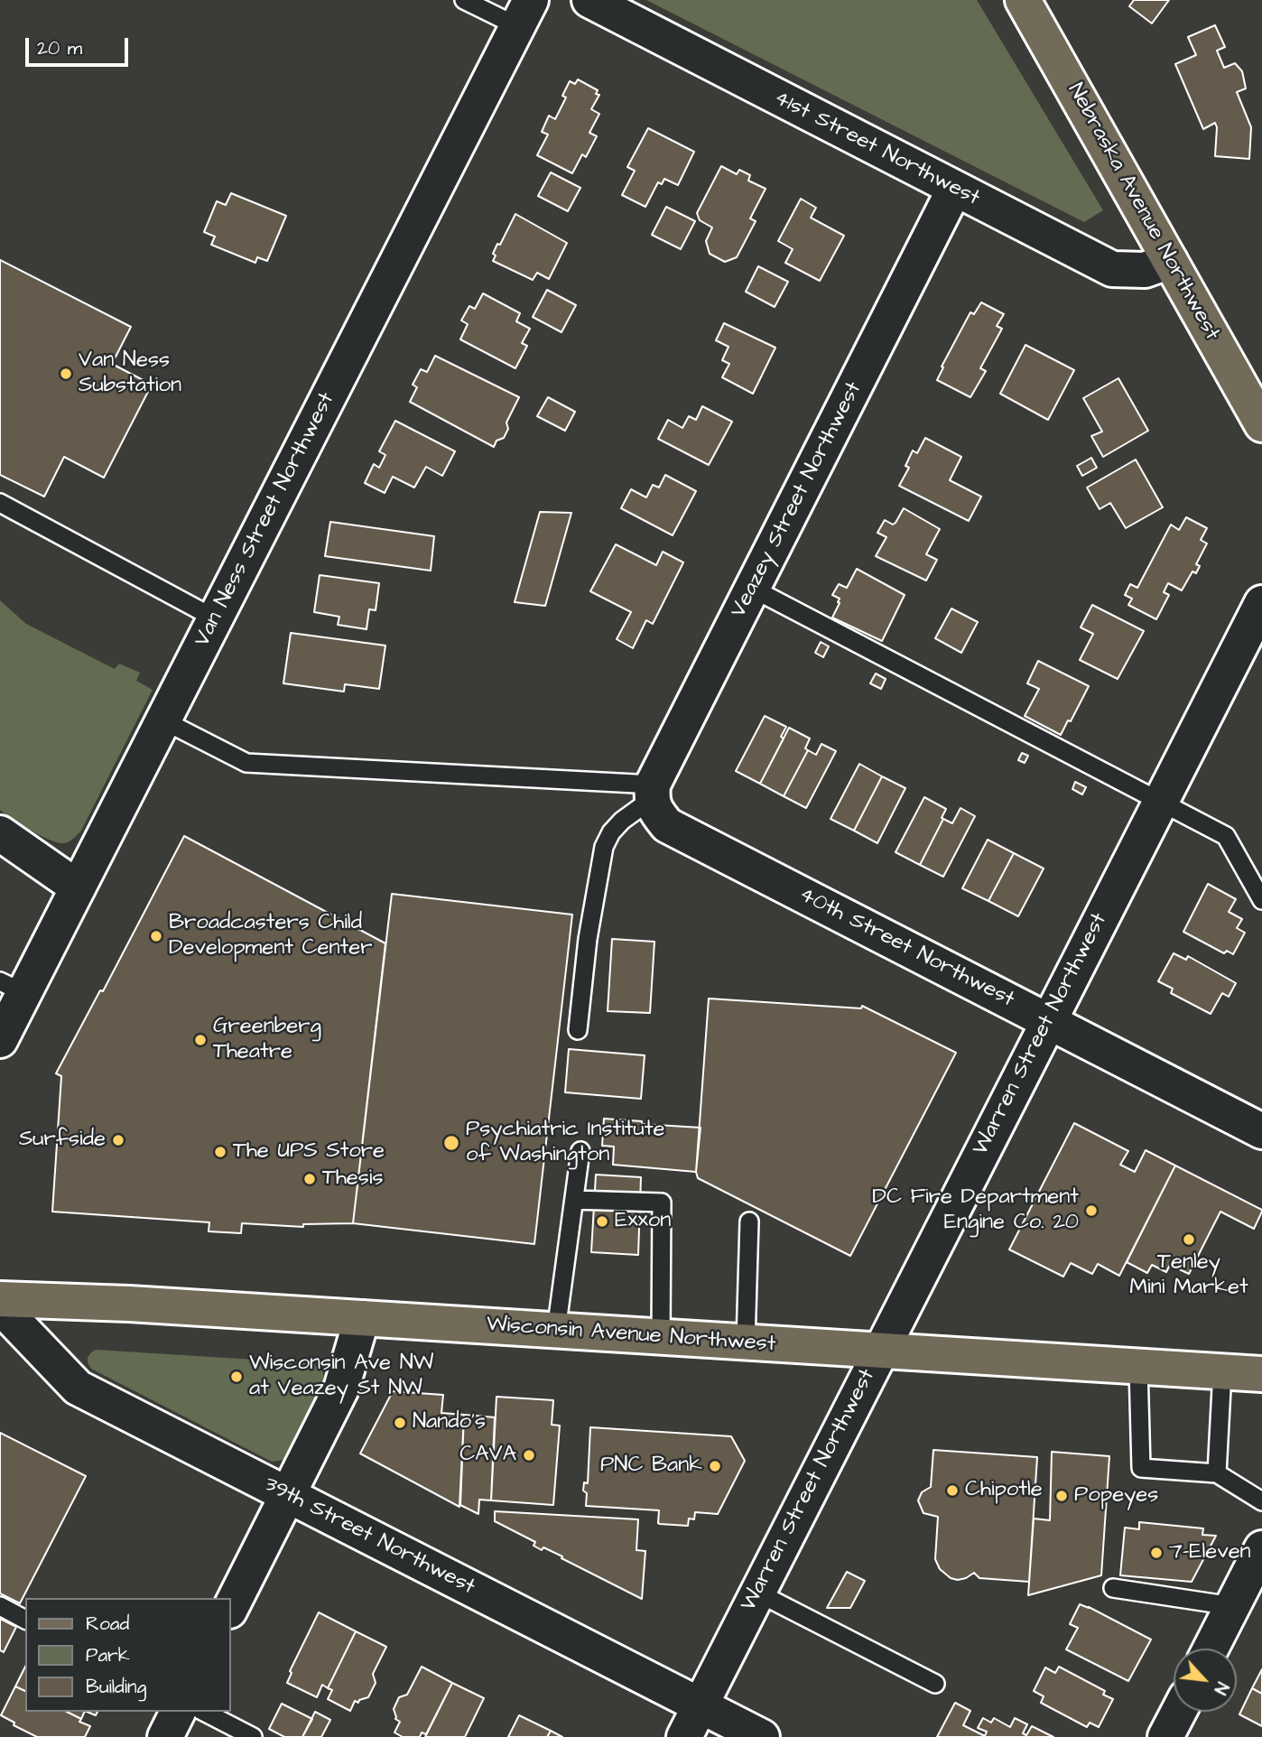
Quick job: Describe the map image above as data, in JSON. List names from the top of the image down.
{
  "streets": {
    "main road": ["Nebraska Avenue Northwest", "Wisconsin Avenue Northwest"],
    "street": [
      "41st Street Northwest",
      "Veazey Street Northwest",
      "Van Ness Street Northwest",
      "40th Street Northwest",
      "Warren Street Northwest",
      "39th Street Northwest"
    ]
  },
  "crossings": [
    ["41st Street Northwest", "Nebraska Avenue Northwest"],
    ["41st Street Northwest", "Veazey Street Northwest"],
    ["Veazey Street Northwest", "40th Street Northwest"],
    ["40th Street Northwest", "Warren Street Northwest"],
    ["Warren Street Northwest", "Wisconsin Avenue Northwest"],
    ["Warren Street Northwest", "39th Street Northwest"]
  ],
  "places": [
    "Van Ness Substation",
    "Broadcasters Child Development Center",
    "Greenberg Theatre",
    "Surfside",
    "Psychiatric Institute of Washington",
    "The UPS Store",
    "Thesis",
    "DC Fire Department Engine Co. 20",
    "Exxon",
    "Tenley Mini Market",
    "Wisconsin Ave NW at Veazey St NW",
    "Nando's",
    "CAVA",
    "PNC Bank",
    "Chipotle",
    "Popeyes",
    "7-Eleven"
  ],
  "legend": ["Road", "Park", "Building"],
  "scale_bar": "20 m",
  "north": "bottom right"
}
